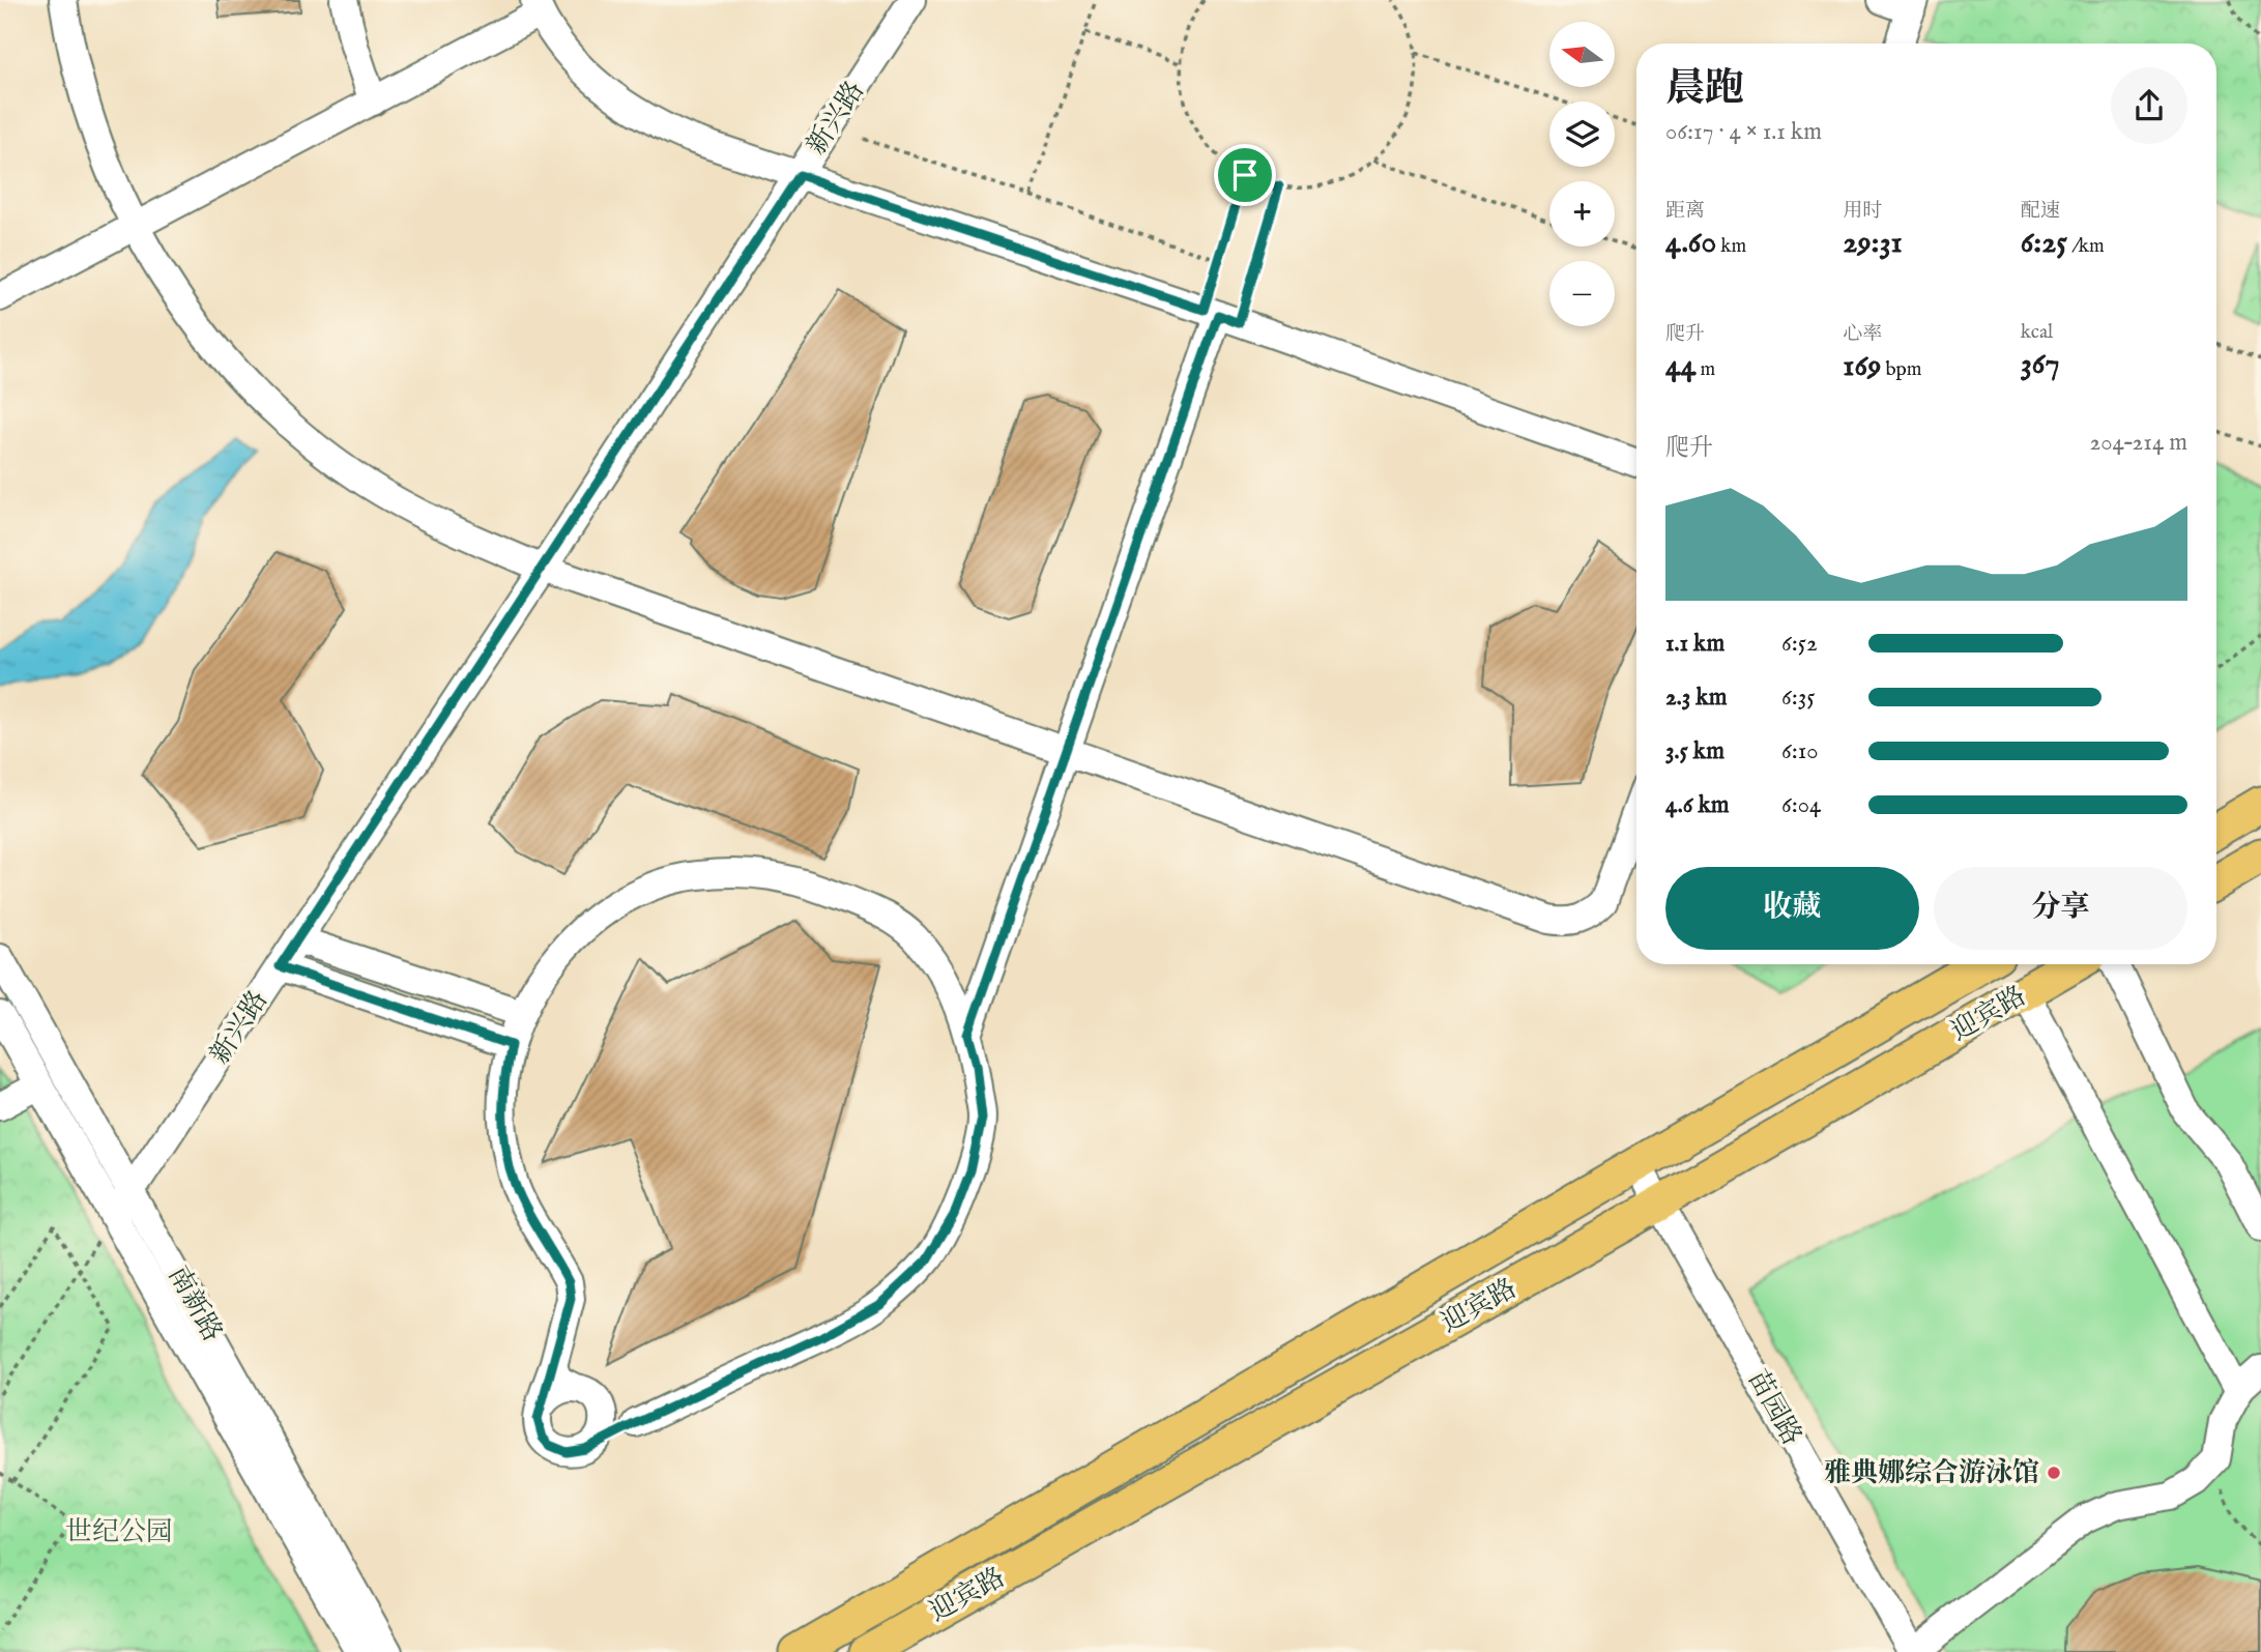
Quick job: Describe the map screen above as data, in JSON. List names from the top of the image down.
{
  "streets": {
    "main road": ["迎宾路"],
    "street": ["新兴路", "南新路", "苗园路"]
  },
  "crossings": [
    ["新兴路", "南新路"],
    ["迎宾路", "苗园路"]
  ],
  "parks": ["世纪公园"],
  "places": ["雅典娜综合游泳馆"],
  "north": "left",
  "page": {
    "map_buttons": ["+", "−"],
    "heading": ["晨跑", "06:17 · 4 × 1.1 km"],
    "stats": [
      ["距离", "4.60 km"],
      ["用时", "29:31"],
      ["配速", "6:25 /km"],
      ["爬升", "44 m"],
      ["心率", "169 bpm"],
      ["kcal", "367"]
    ],
    "chart": ["爬升", "204–214 m"],
    "list": [
      {
        "name": "1.1 km",
        "note": "6:52"
      },
      {
        "name": "2.3 km",
        "note": "6:35"
      },
      {
        "name": "3.5 km",
        "note": "6:10"
      },
      {
        "name": "4.6 km",
        "note": "6:04"
      }
    ],
    "buttons": ["收藏", "分享"]
  }
}
